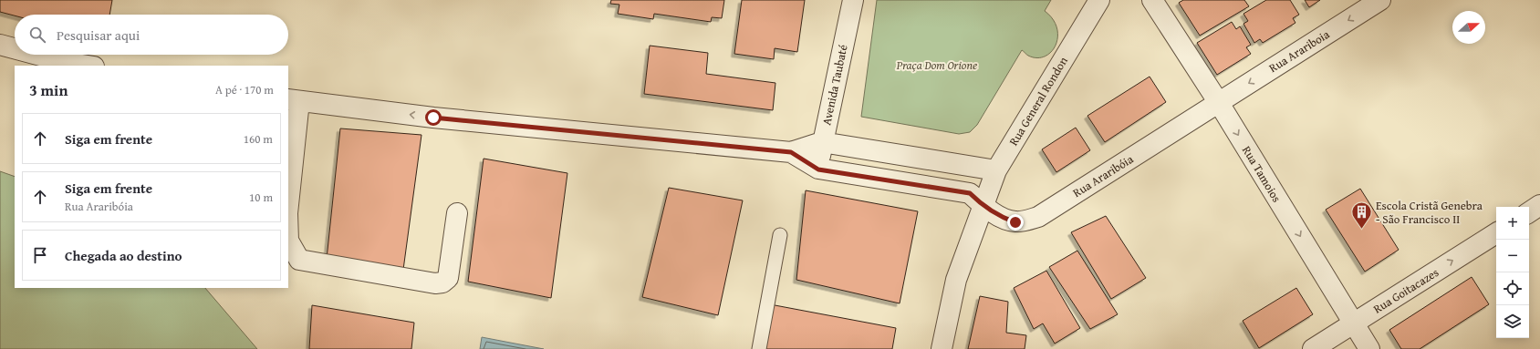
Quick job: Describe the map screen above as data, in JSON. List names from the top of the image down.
{
  "streets": {
    "street": [
      "Rua Arariboia",
      "Avenida Taubaté",
      "Rua General Rondon",
      "Rua Tamoios",
      "Rua Araribóia",
      "Rua Goitacazes"
    ]
  },
  "crossings": [
    ["Rua Arariboia", "Rua Tamoios"],
    ["Rua Arariboia", "Rua Araribóia"],
    ["Avenida Taubaté", "Rua Araribóia"],
    ["Rua General Rondon", "Rua Araribóia"],
    ["Rua Tamoios", "Rua Araribóia"],
    ["Rua Tamoios", "Rua Goitacazes"]
  ],
  "one_way": ["Rua Arariboia", "Rua Tamoios", "Rua Goitacazes"],
  "parks": ["Praça Dom Orione"],
  "places": {
    "building": ["Escola Cristã Genebra - São Francisco II"]
  },
  "north": "right",
  "page": {
    "search": "Pesquisar aqui",
    "heading": ["3 min", "A pé · 170 m"],
    "list": [
      ["Siga em frente", "160 m"],
      ["Siga em frente", "Rua Araribóia", "10 m"],
      "Chegada ao destino"
    ],
    "map_buttons": ["+", "−"]
  }
}
